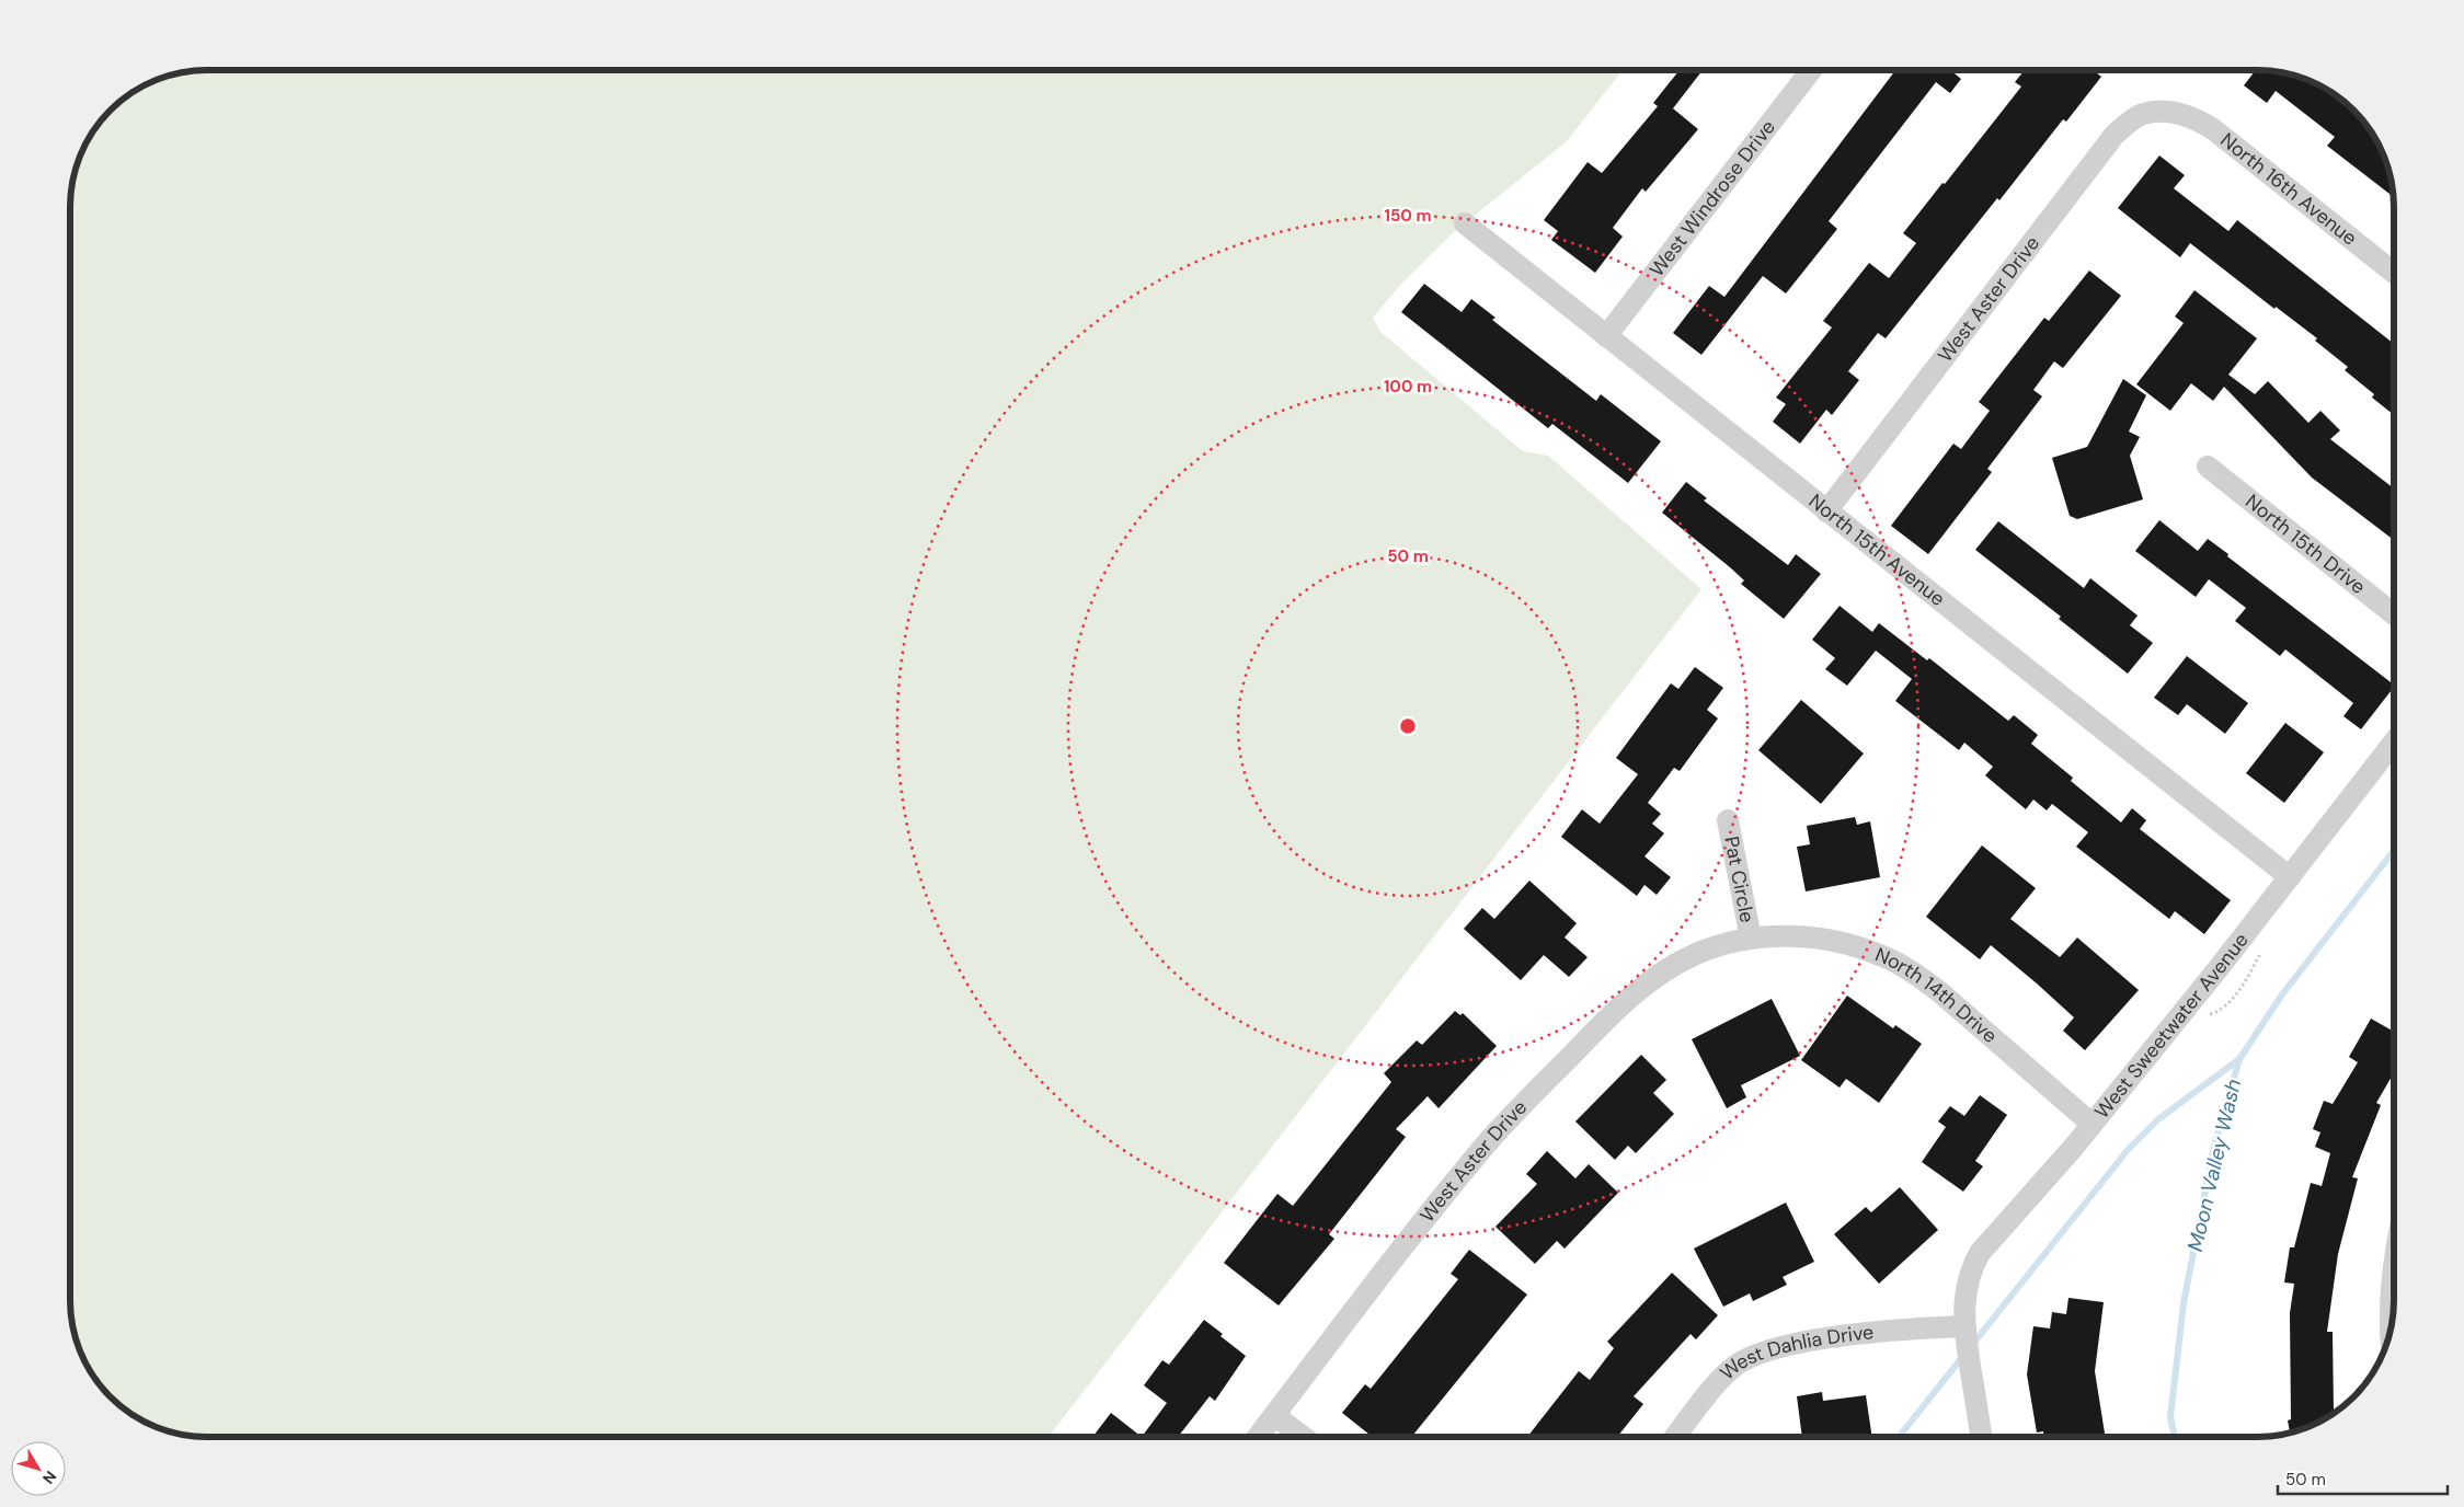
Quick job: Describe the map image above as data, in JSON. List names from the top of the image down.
{
  "streets": {
    "street": [
      "North 16th Avenue",
      "West Windrose Drive",
      "West Aster Drive",
      "North 15th Drive",
      "North 15th Avenue",
      "Pat Circle",
      "North 14th Drive",
      "West Sweetwater Avenue",
      "West Dahlia Drive"
    ]
  },
  "crossings": [
    ["North 16th Avenue", "West Aster Drive"],
    ["West Windrose Drive", "North 15th Avenue"],
    ["West Aster Drive", "North 15th Avenue"],
    ["West Aster Drive", "Pat Circle"],
    ["West Aster Drive", "North 14th Drive"],
    ["North 15th Avenue", "West Sweetwater Avenue"],
    ["Pat Circle", "North 14th Drive"],
    ["North 14th Drive", "West Sweetwater Avenue"],
    ["West Sweetwater Avenue", "West Dahlia Drive"]
  ],
  "water": ["Moon Valley Wash"],
  "scale_bar": "50 m",
  "north": "bottom right",
  "rings": ["150 m", "100 m", "50 m"]
}
